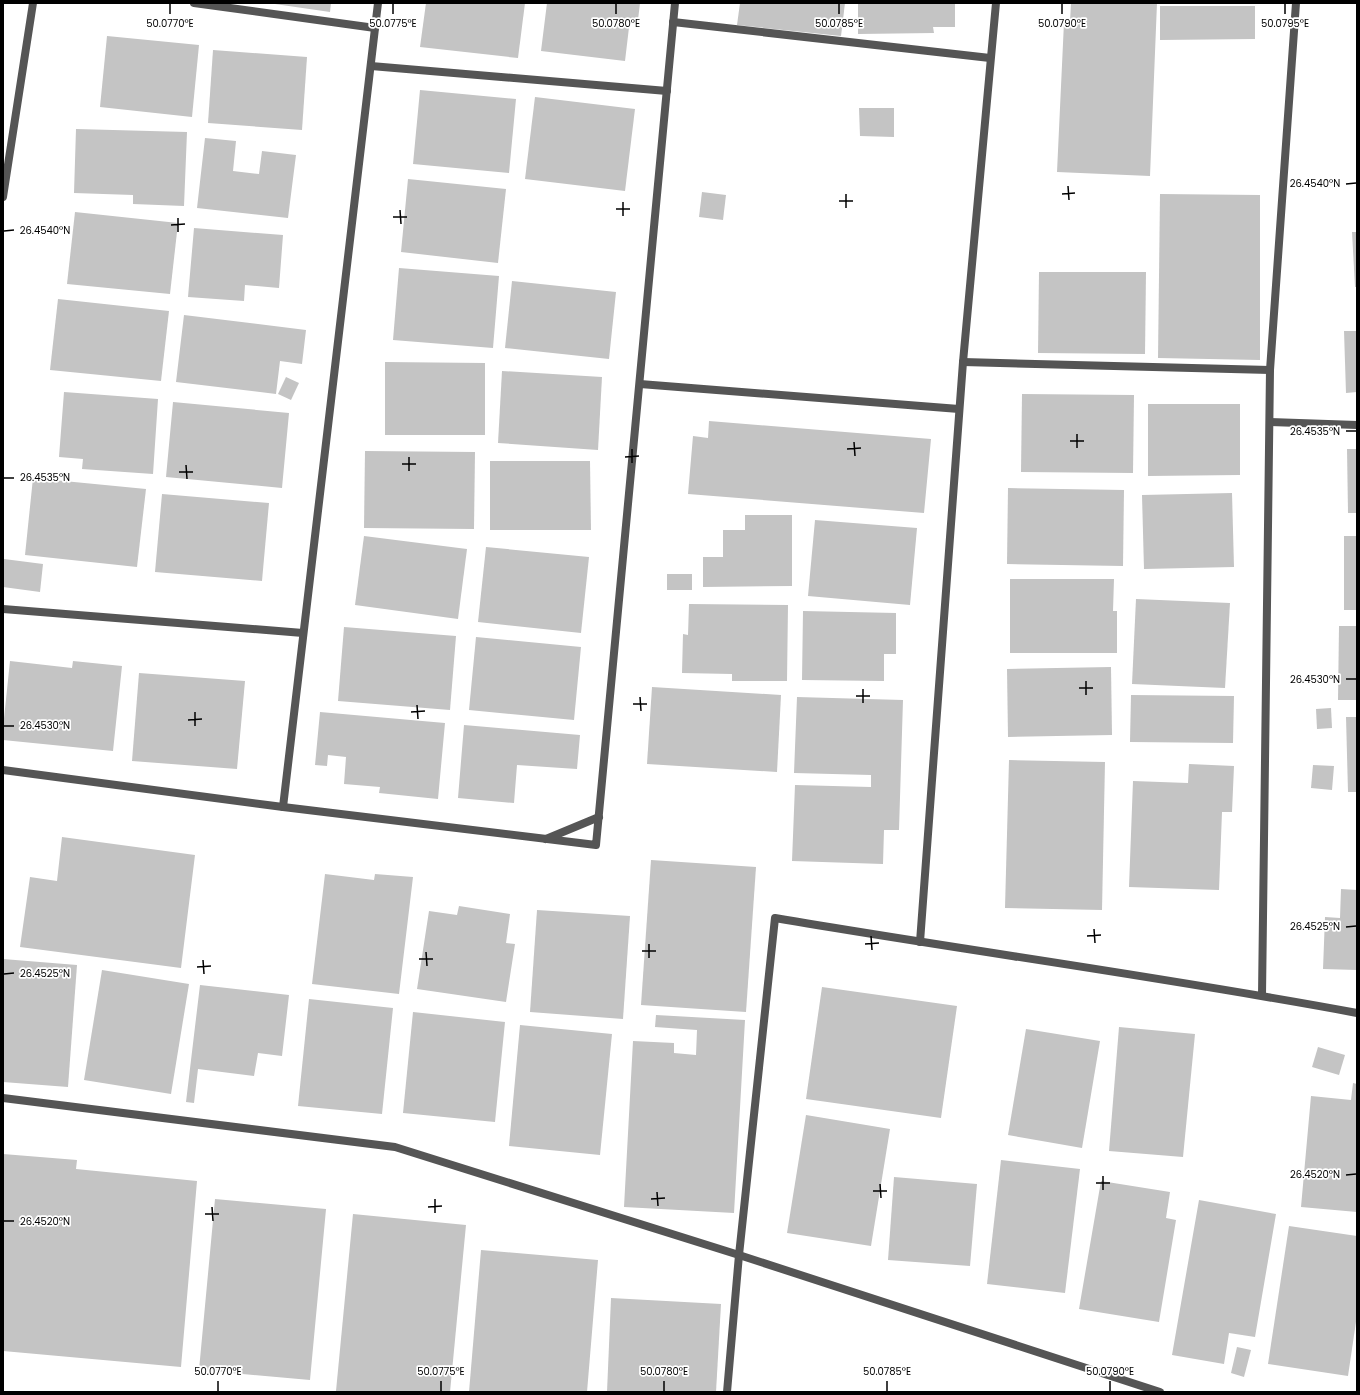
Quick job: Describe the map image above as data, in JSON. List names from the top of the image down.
{
  "coordinates": [
    "50.0770°E",
    "50.0775°E",
    "50.0780°E",
    "50.0785°E",
    "50.0790°E",
    "50.0795°E",
    "26.4540°N",
    "26.4535°N",
    "26.4530°N",
    "26.4525°N",
    "26.4520°N"
  ]
}
